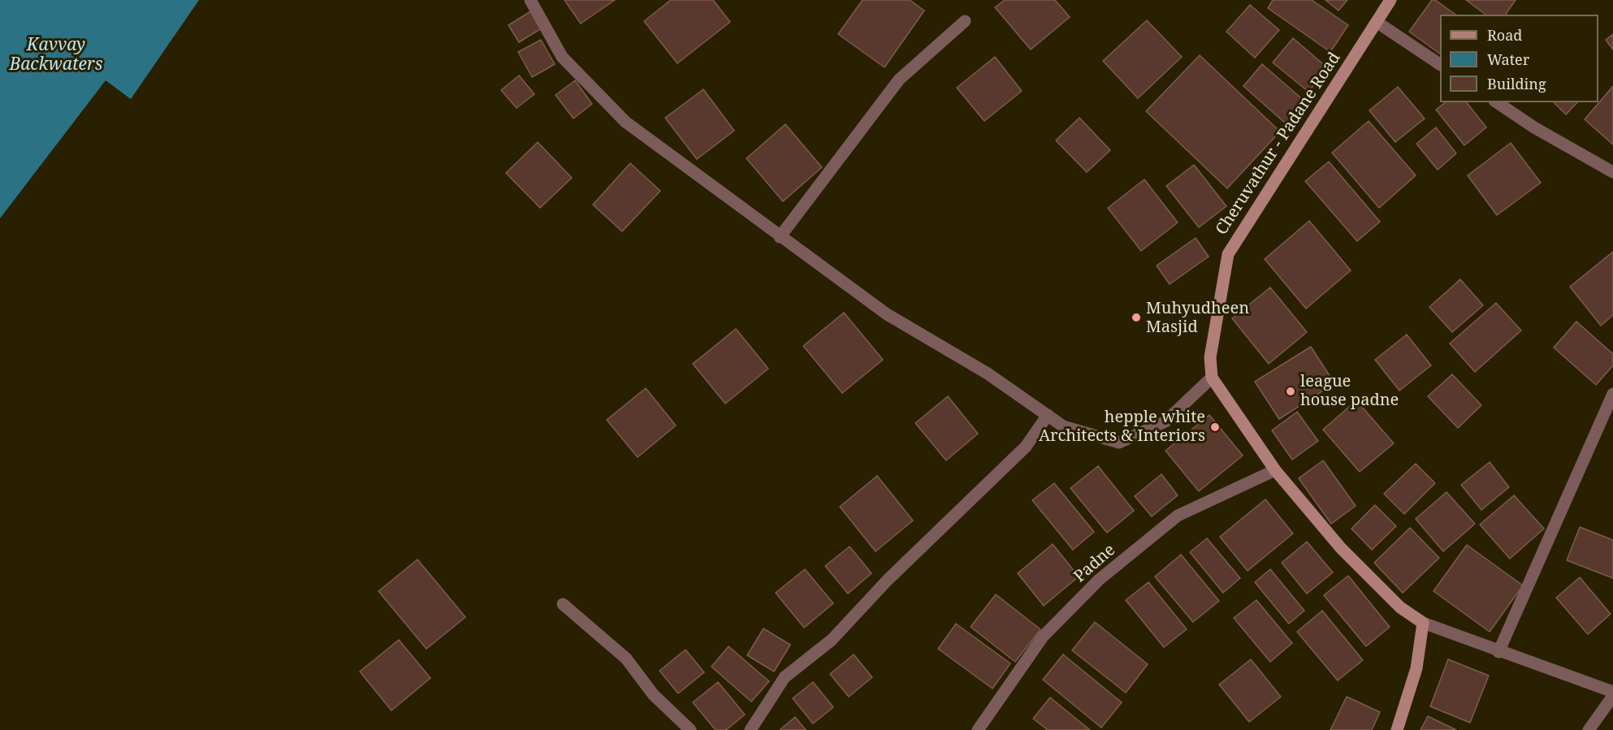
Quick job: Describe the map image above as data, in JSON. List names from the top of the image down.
{
  "streets": {
    "main road": ["Cheruvathur - Padane Road"],
    "street": ["Padne"]
  },
  "water": ["Kavvay Backwaters"],
  "places": ["Muhyudheen Masjid", "league house padne", "hepple white Architects & Interiors"],
  "legend": ["Road", "Water", "Building"]
}
